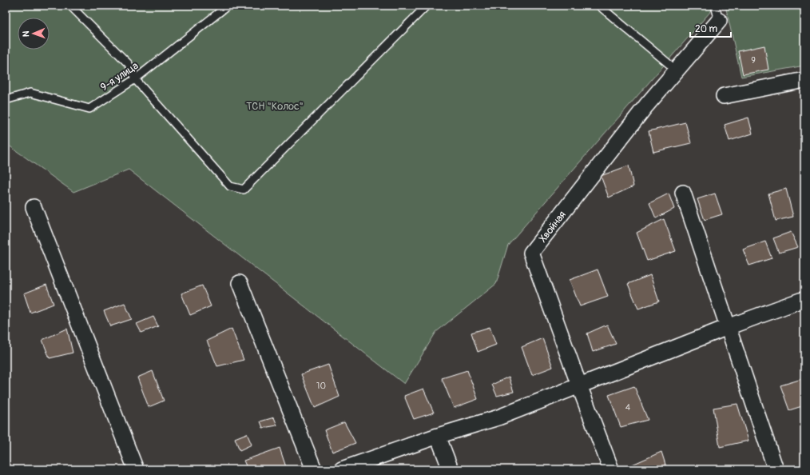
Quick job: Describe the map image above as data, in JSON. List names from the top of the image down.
{
  "streets": {
    "street": ["Хвойная"],
    "lane": ["9-я улица"]
  },
  "parks": ["ТСН \"Колос\""],
  "house_numbers": ["9", "10", "4"],
  "scale_bar": "20 m",
  "north": "left"
}
